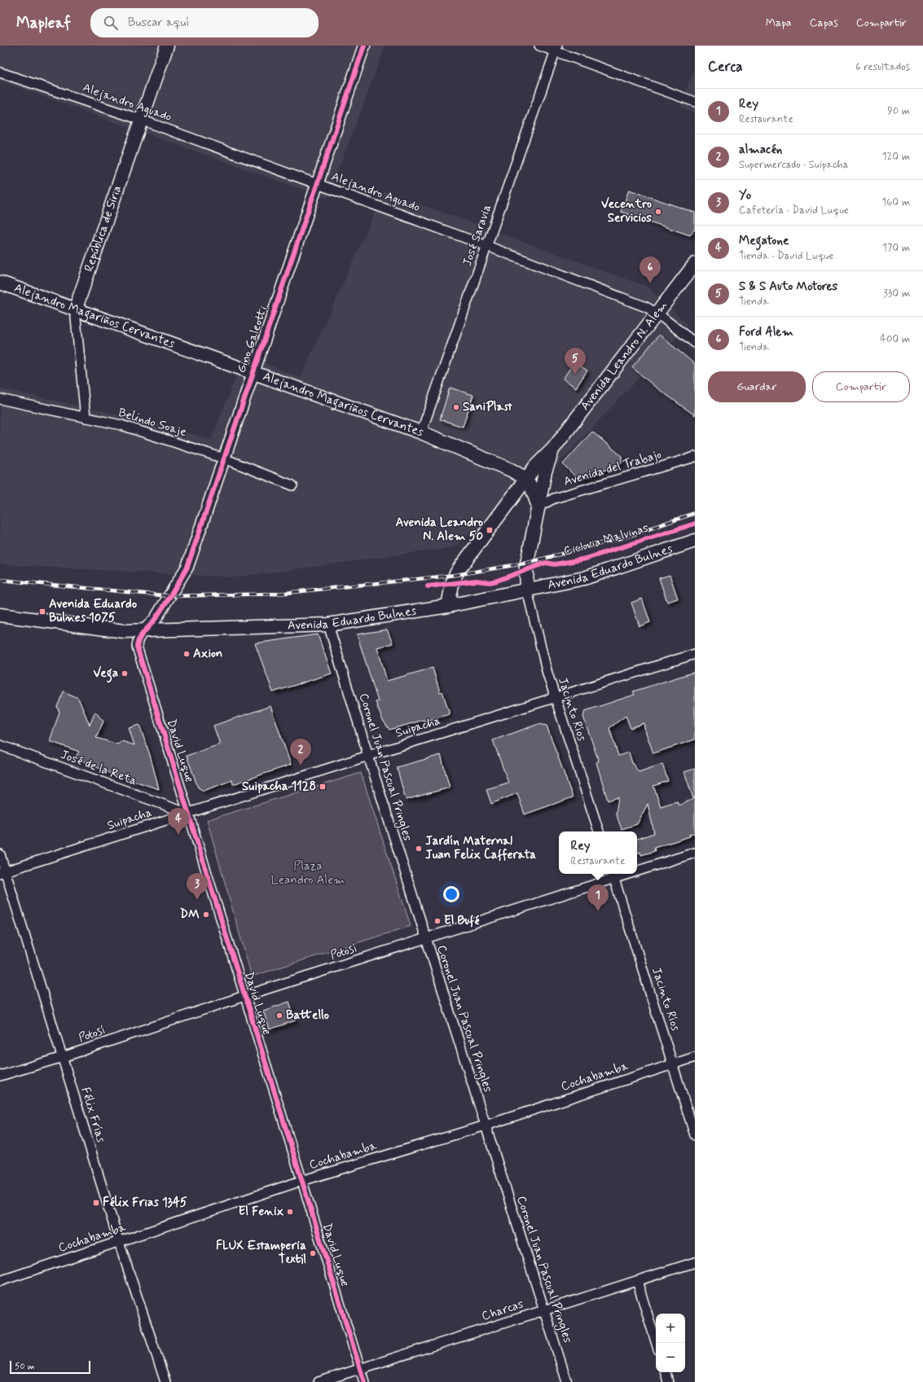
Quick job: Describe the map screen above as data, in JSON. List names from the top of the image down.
{
  "streets": {
    "main road": [
      "República de Siria",
      "Alejandro Magariños Cervantes",
      "Avenida Leandro N. Alem",
      "Avenida Eduardo Bulnes"
    ],
    "street": [
      "Alejandro Aguado",
      "José Saravia",
      "Gino Galeotti",
      "Belindo Soaje",
      "Avenida del Trabajo",
      "Jacinto Ríos",
      "Suipacha",
      "David Luque",
      "Coronel Juan Pascual Pringles",
      "José de la Reta",
      "Potosí",
      "Cochabamba",
      "Félix Frías",
      "Charcas"
    ],
    "cycle path": ["Ciclovia Malvinas"]
  },
  "crossings": [
    ["Alejandro Aguado", "República de Siria"],
    ["Alejandro Aguado", "José Saravia"],
    ["Alejandro Aguado", "Gino Galeotti"],
    ["Alejandro Aguado", "Avenida Leandro N. Alem"],
    ["República de Siria", "Alejandro Magariños Cervantes"],
    ["República de Siria", "Belindo Soaje"],
    ["José Saravia", "Alejandro Magariños Cervantes"],
    ["Alejandro Magariños Cervantes", "Gino Galeotti"],
    ["Alejandro Magariños Cervantes", "Avenida Leandro N. Alem"],
    ["Gino Galeotti", "Belindo Soaje"],
    ["Gino Galeotti", "Avenida Eduardo Bulnes"],
    ["Gino Galeotti", "David Luque"],
    ["Avenida Leandro N. Alem", "Avenida del Trabajo"],
    ["Avenida Leandro N. Alem", "Avenida Eduardo Bulnes"],
    ["Avenida Leandro N. Alem", "Jacinto Ríos"],
    ["Avenida Eduardo Bulnes", "Jacinto Ríos"],
    ["Avenida Eduardo Bulnes", "David Luque"],
    ["Avenida Eduardo Bulnes", "Coronel Juan Pascual Pringles"],
    ["Jacinto Ríos", "Suipacha"],
    ["Jacinto Ríos", "Potosí"],
    ["Jacinto Ríos", "Cochabamba"],
    ["Suipacha", "David Luque"],
    ["Suipacha", "Coronel Juan Pascual Pringles"],
    ["Suipacha", "José de la Reta"],
    ["Suipacha", "Félix Frías"],
    ["David Luque", "José de la Reta"],
    ["David Luque", "Potosí"],
    ["David Luque", "Cochabamba"],
    ["David Luque", "Charcas"],
    ["Coronel Juan Pascual Pringles", "Potosí"],
    ["Coronel Juan Pascual Pringles", "Cochabamba"],
    ["Coronel Juan Pascual Pringles", "Charcas"],
    ["Potosí", "Félix Frías"],
    ["Cochabamba", "Félix Frías"]
  ],
  "parks": ["Plaza Leandro Alem"],
  "places": {
    "other": [
      "Vecentro Servicios",
      "SaniPlast",
      "Axion",
      "Vega",
      "Jardín Maternal Juan Felix Cafferata",
      "DM",
      "El Bufé",
      "Battello",
      "El Fenix",
      "FLUX Estamperia Textil"
    ],
    "transit": [
      "Avenida Leandro N. Alem 50",
      "Avenida Eduardo Bulnes 1075",
      "Suipacha 1128",
      "Félix Frias 1345"
    ]
  },
  "scale_bar": "50 m",
  "page": {
    "header": "Mapleaf",
    "search": "Buscar aquí",
    "nav": ["Mapa", "Capas", "Compartir"],
    "heading": ["Cerca", "6 resultados"],
    "list": [
      {
        "mark": "1",
        "name": "Rey",
        "note": "Restaurante",
        "value": "90 m"
      },
      {
        "mark": "2",
        "name": "almacén",
        "note": "Supermercado · Suipacha",
        "value": "120 m"
      },
      {
        "mark": "3",
        "name": "Yo",
        "note": "Cafetería · David Luque",
        "value": "160 m"
      },
      {
        "mark": "4",
        "name": "Megatone",
        "note": "Tienda · David Luque",
        "value": "170 m"
      },
      {
        "mark": "5",
        "name": "S & S Auto Motores",
        "note": "Tienda",
        "value": "330 m"
      },
      {
        "mark": "6",
        "name": "Ford Alem",
        "note": "Tienda",
        "value": "400 m"
      }
    ],
    "pins": [
      "6",
      "5",
      "2",
      "4",
      "3",
      "1"
    ],
    "buttons": ["Guardar", "Compartir"],
    "popup": ["Rey", "Restaurante"],
    "map_buttons": ["+", "−"],
    "scale": "50 m"
  }
}
